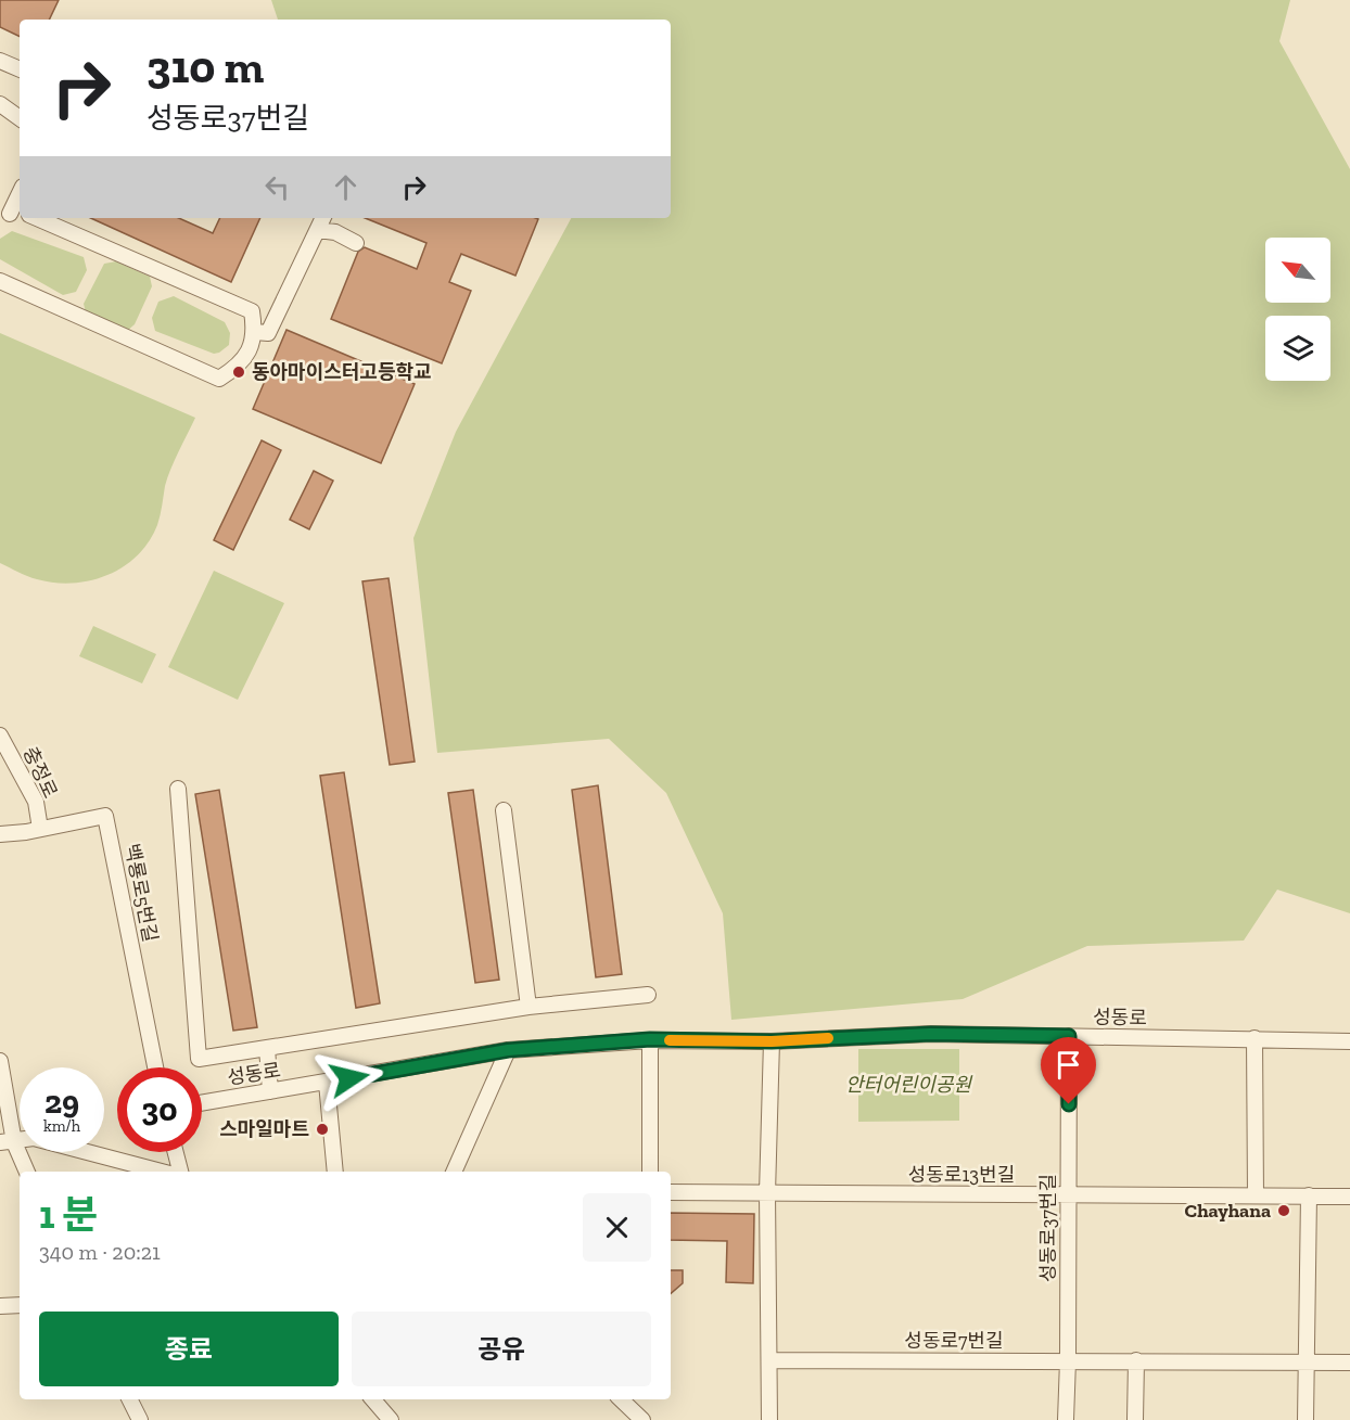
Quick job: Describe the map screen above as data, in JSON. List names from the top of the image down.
{
  "streets": {
    "street": [
      "충정로",
      "백룡로5번길",
      "성동로",
      "성동로13번길",
      "성동로37번길",
      "성동로7번길"
    ]
  },
  "crossings": [
    ["충정로", "백룡로5번길"],
    ["성동로", "성동로37번길"],
    ["성동로13번길", "성동로37번길"],
    ["성동로37번길", "성동로7번길"]
  ],
  "parks": ["안터어린이공원"],
  "places": ["동아마이스터고등학교", "스마일마트", "Chayhana"],
  "north": "top left",
  "page": {
    "turn": ["310 m", "성동로37번길"],
    "speed": "29 km/h",
    "limit": "30",
    "heading": ["1 분", "340 m · 20:21"],
    "buttons": ["종료", "공유"]
  }
}
